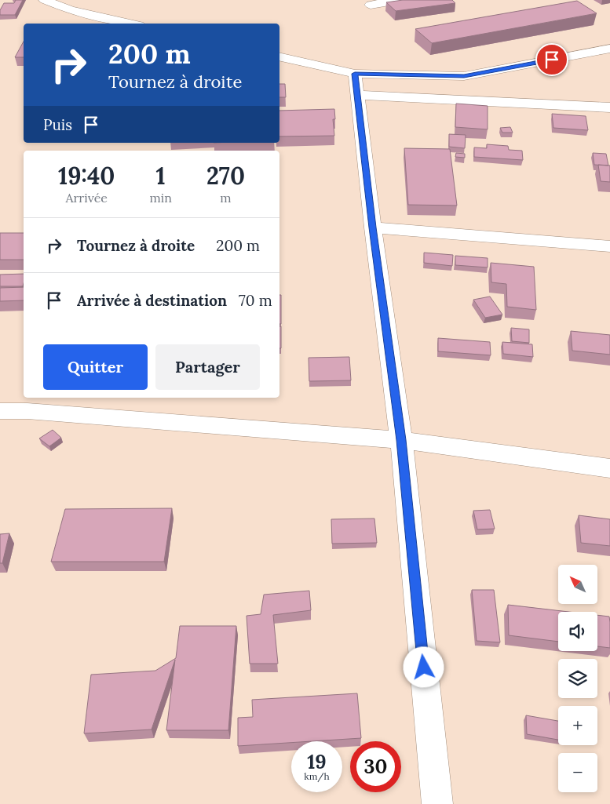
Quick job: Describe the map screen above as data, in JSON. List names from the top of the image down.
{
  "north": "top left",
  "page": {
    "turn": ["200 m", "Tournez à droite"],
    "then": "Puis",
    "eta": [
      "19:40",
      "Arrivée",
      "1",
      "min",
      "270",
      "m"
    ],
    "list": [
      {
        "name": "Tournez à droite",
        "value": "200 m"
      },
      {
        "name": "Arrivée à destination",
        "value": "70 m"
      }
    ],
    "buttons": ["Quitter", "Partager"],
    "map_buttons": ["+", "−"],
    "speed": "19 km/h",
    "limit": "30"
  }
}
